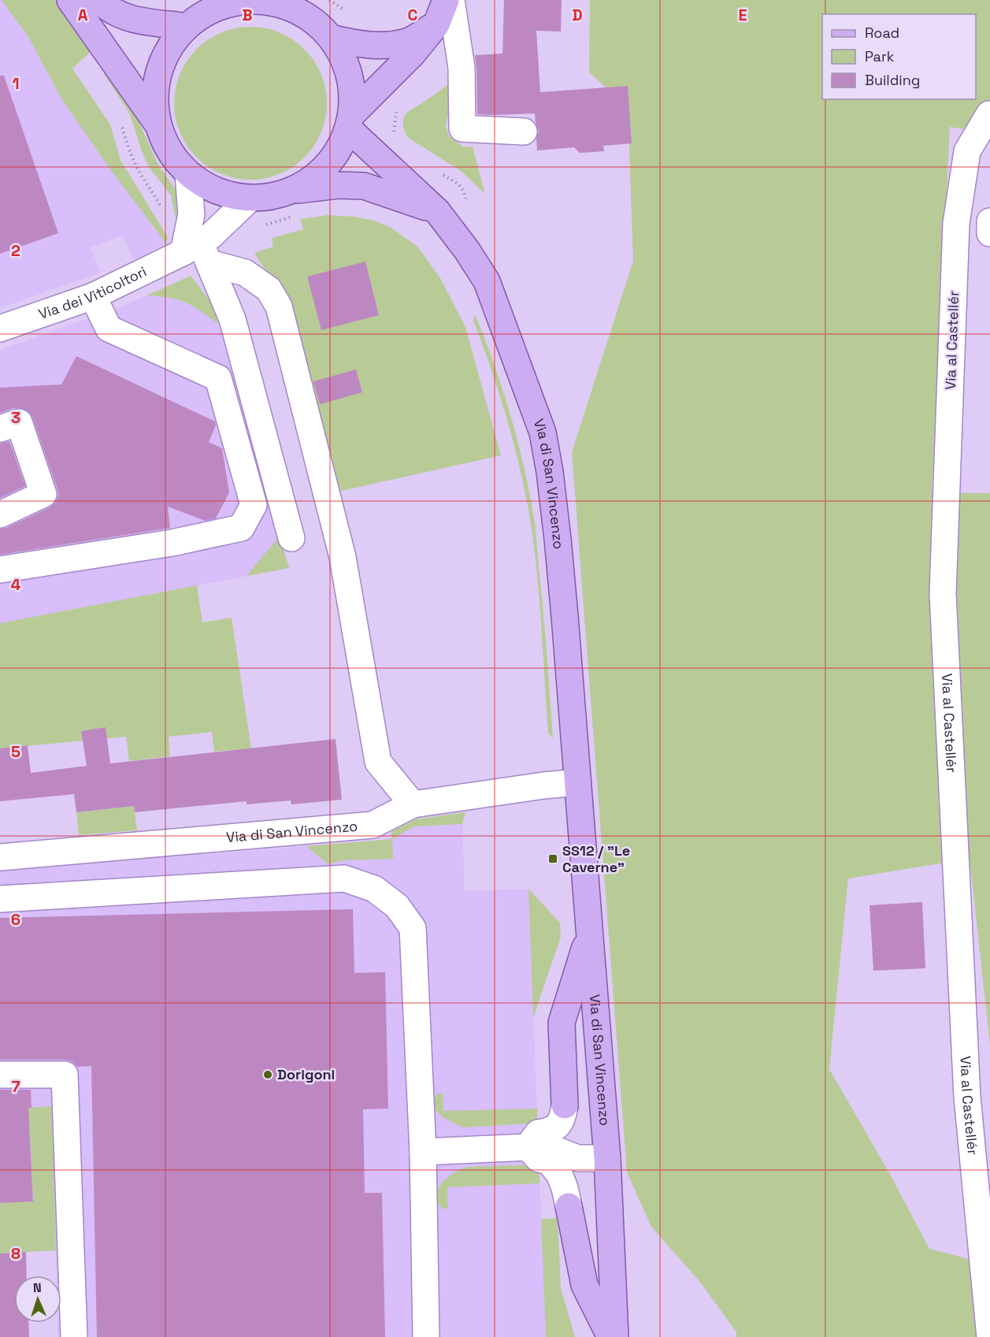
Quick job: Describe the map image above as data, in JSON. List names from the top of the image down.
{
  "streets": {
    "main road": ["Via di San Vincenzo"],
    "street": ["Via dei Viticoltori", "Via al Castellér"]
  },
  "places": {
    "transit": ["SS12 / \"Le Caverne\""],
    "other": ["Dorigoni"]
  },
  "legend": ["Road", "Park", "Building"],
  "north": "top",
  "grid": {
    "columns": [
      "A",
      "B",
      "C",
      "D",
      "E"
    ],
    "rows": [
      "1",
      "2",
      "3",
      "4",
      "5",
      "6",
      "7",
      "8"
    ]
  }
}
